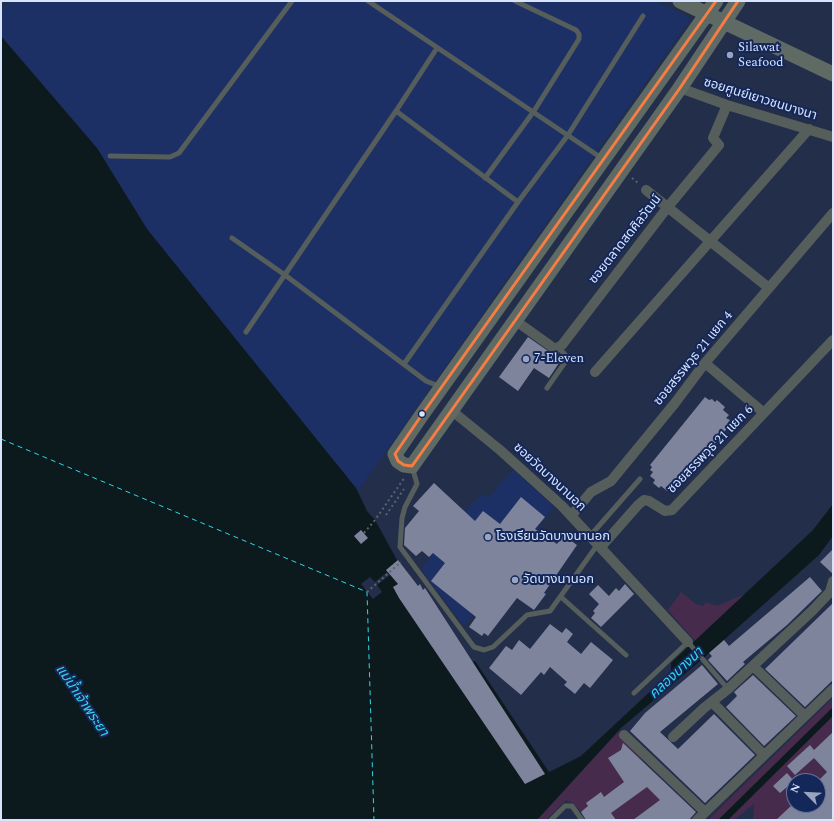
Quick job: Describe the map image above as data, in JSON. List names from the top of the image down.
{
  "streets": {
    "street": [
      "ซอยศูนย์เยาวชนบางนา",
      "ซอยตลาดสดศิลวัฒน์",
      "ซอยสรรพวุธ 21 แยก 4",
      "ซอยสรรพวุธ 21 แยก 6",
      "ซอยวัดบางนานอก"
    ]
  },
  "crossings": [
    ["ซอยศูนย์เยาวชนบางนา", "ซอยตลาดสดศิลวัฒน์"],
    ["ซอยสรรพวุธ 21 แยก 4", "ซอยวัดบางนานอก"],
    ["ซอยสรรพวุธ 21 แยก 6", "ซอยวัดบางนานอก"]
  ],
  "water": ["คลองบางนา", "แม่น้ำเจ้าพระยา"],
  "places": [
    "Silawat Seafood",
    "7-Eleven",
    "โรงเรียนวัดบางนานอก",
    "วัดบางนานอก"
  ],
  "north": "top left"
}
